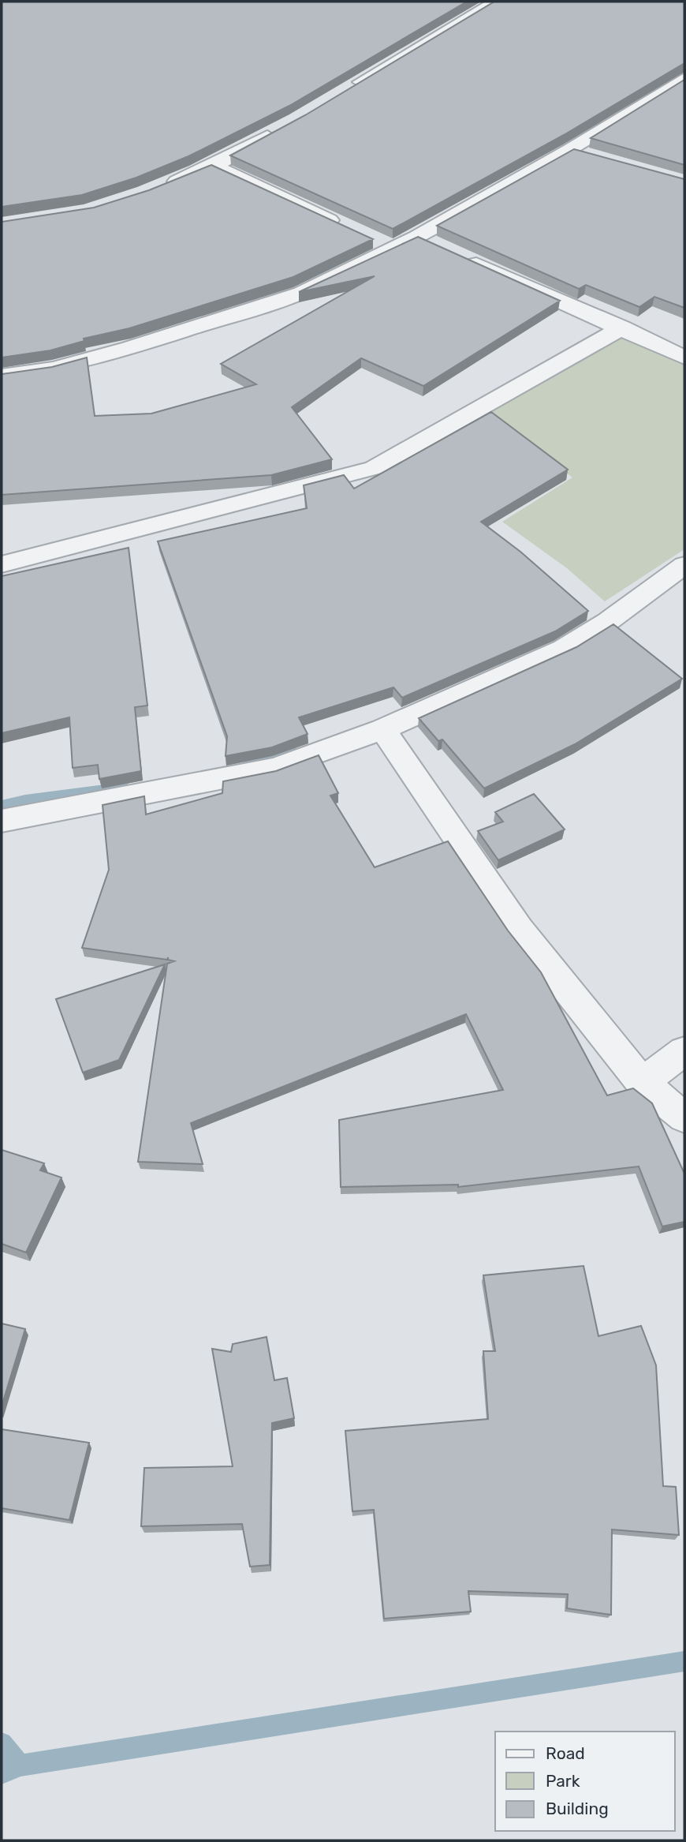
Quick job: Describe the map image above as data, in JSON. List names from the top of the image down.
{
  "legend": ["Road", "Park", "Building"]
}
